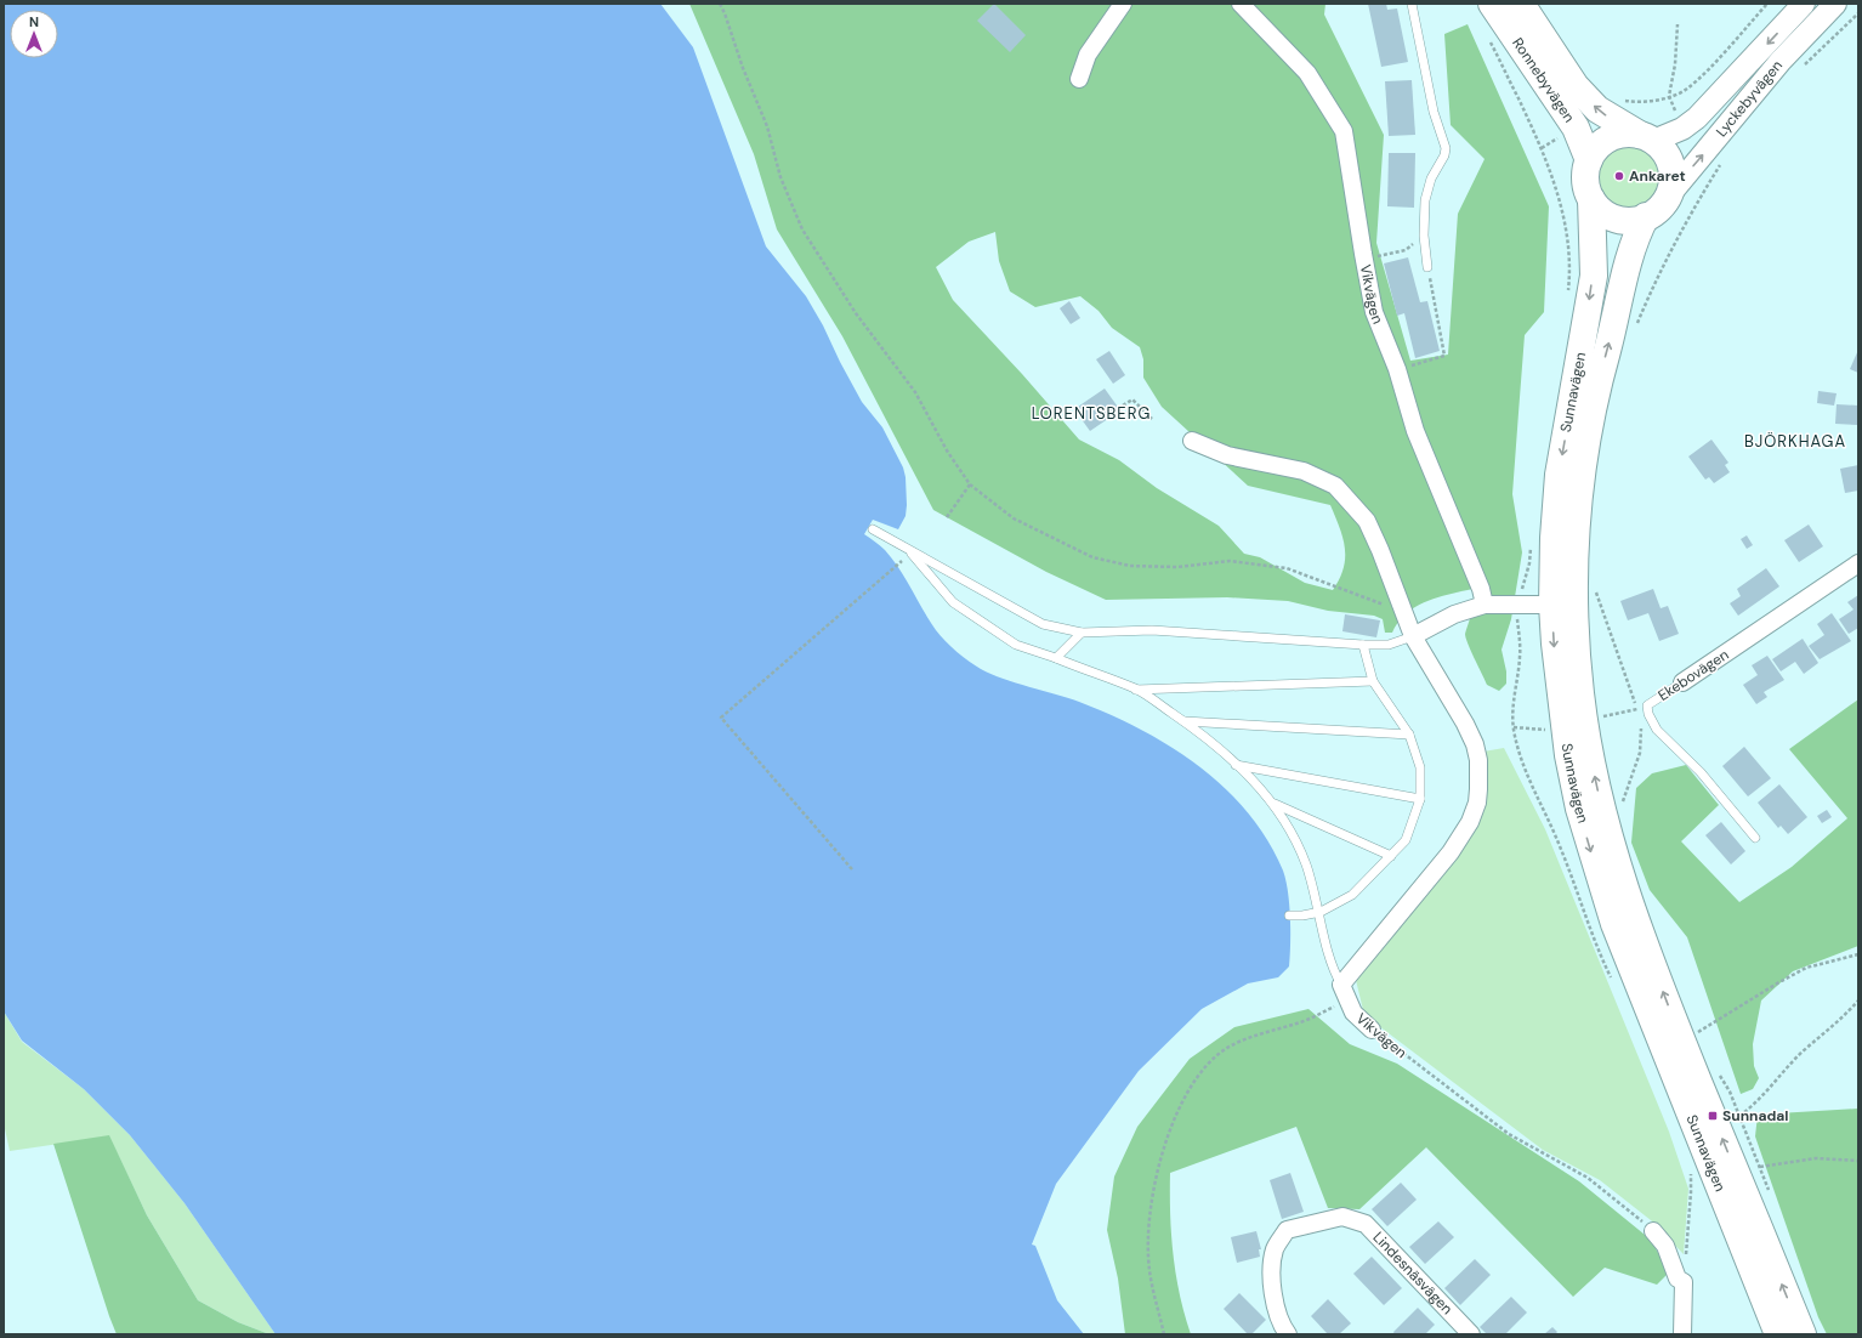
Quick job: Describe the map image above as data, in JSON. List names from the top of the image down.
{
  "streets": {
    "highway": ["Ronnebyvägen", "Sunnavägen"],
    "street": [
      "Lyckebyvägen",
      "Vikvägen",
      "Ekebovägen",
      "Lindesnäsvägen"
    ]
  },
  "crossings": [
    ["Ronnebyvägen", "Lyckebyvägen"],
    ["Ronnebyvägen", "Sunnavägen"],
    ["Lyckebyvägen", "Sunnavägen"]
  ],
  "districts": ["LORENTSBERG", "BJÖRKHAGA"],
  "places": {
    "other": ["Ankaret"],
    "transit": ["Sunnadal"]
  },
  "north": "top"
}
